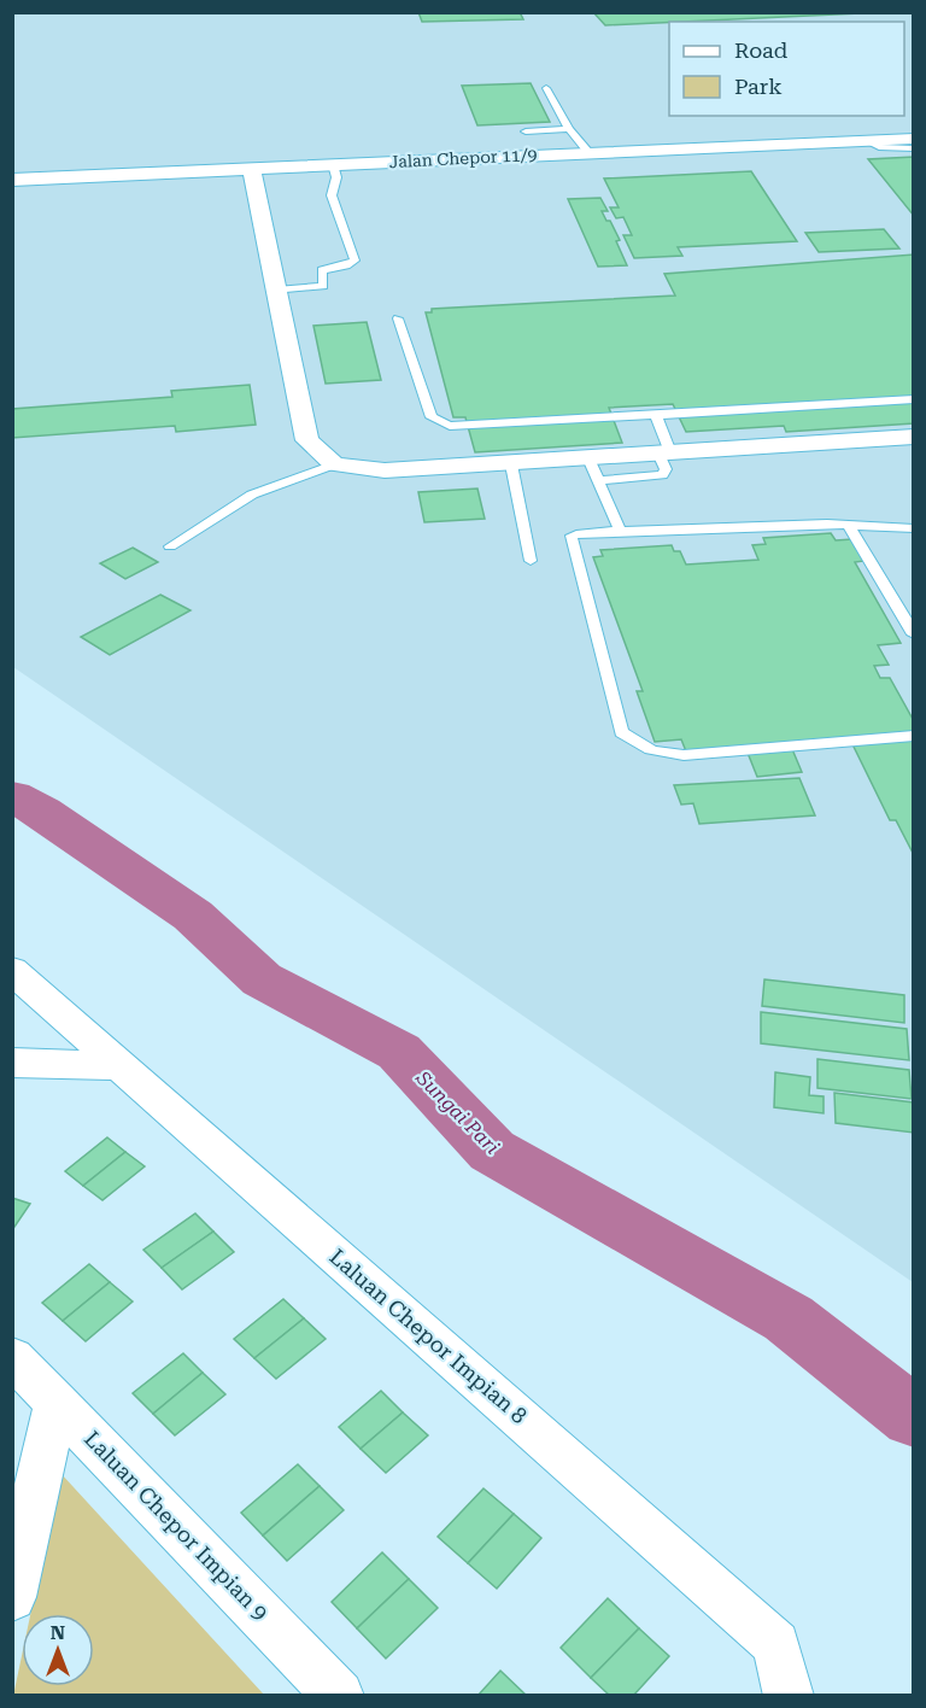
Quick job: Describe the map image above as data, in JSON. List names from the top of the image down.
{
  "streets": {
    "street": ["Jalan Chepor 11/9", "Laluan Chepor Impian 8", "Laluan Chepor Impian 9"]
  },
  "water": ["Sungai Pari"],
  "legend": ["Road", "Park"],
  "north": "top"
}
